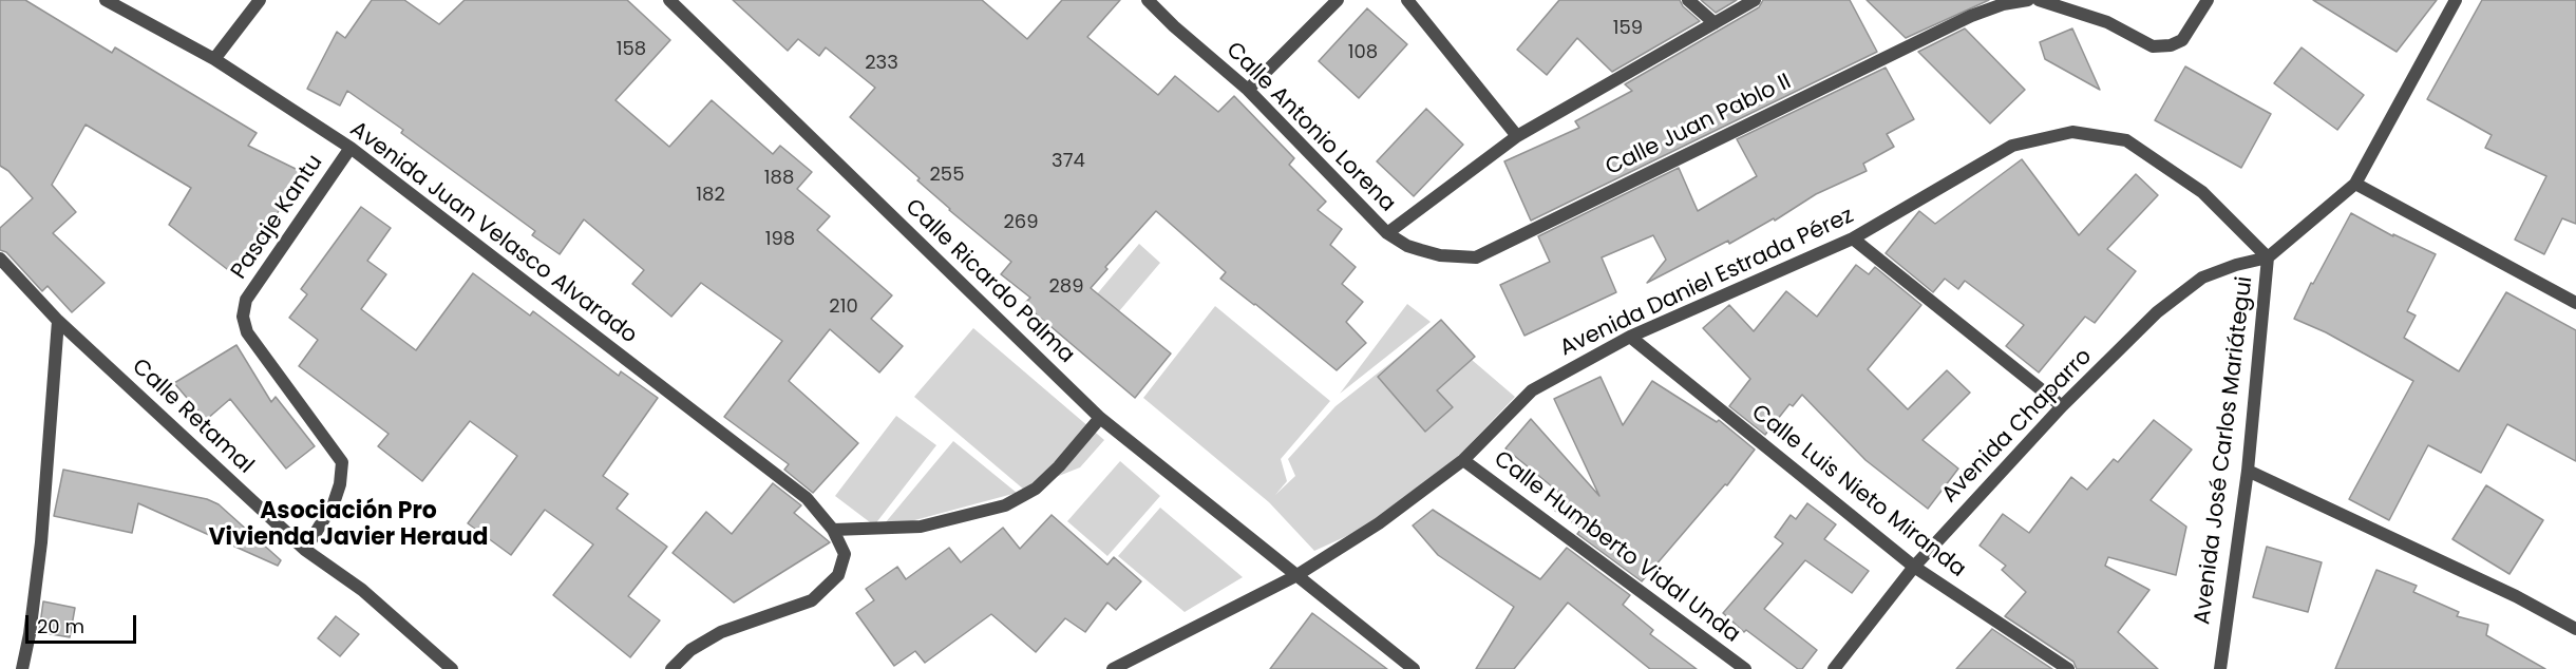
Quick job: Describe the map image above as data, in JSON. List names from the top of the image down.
{
  "streets": {
    "street": [
      "Calle Juan Pablo II",
      "Calle Antonio Lorena",
      "Pasaje Kantu",
      "Avenida Juan Velasco Alvarado",
      "Calle Ricardo Palma",
      "Avenida Daniel Estrada Pérez",
      "Calle Retamal",
      "Avenida Chaparro",
      "Avenida José Carlos Mariátegui",
      "Calle Luis Nieto Miranda",
      "Calle Humberto Vidal Unda"
    ]
  },
  "crossings": [
    ["Calle Juan Pablo II", "Calle Antonio Lorena"],
    ["Pasaje Kantu", "Avenida Juan Velasco Alvarado"],
    ["Pasaje Kantu", "Calle Retamal"],
    ["Calle Ricardo Palma", "Avenida Daniel Estrada Pérez"],
    ["Avenida Daniel Estrada Pérez", "Avenida Chaparro"],
    ["Avenida Daniel Estrada Pérez", "Avenida José Carlos Mariátegui"],
    ["Avenida Daniel Estrada Pérez", "Calle Luis Nieto Miranda"],
    ["Avenida Daniel Estrada Pérez", "Calle Humberto Vidal Unda"],
    ["Avenida Chaparro", "Avenida José Carlos Mariátegui"],
    ["Avenida Chaparro", "Calle Luis Nieto Miranda"]
  ],
  "districts": ["Asociación Pro Vivienda Javier Heraud"],
  "house_numbers": [
    "159",
    "158",
    "108",
    "233",
    "374",
    "255",
    "188",
    "182",
    "269",
    "198",
    "289",
    "210"
  ],
  "scale_bar": "20 m"
}
